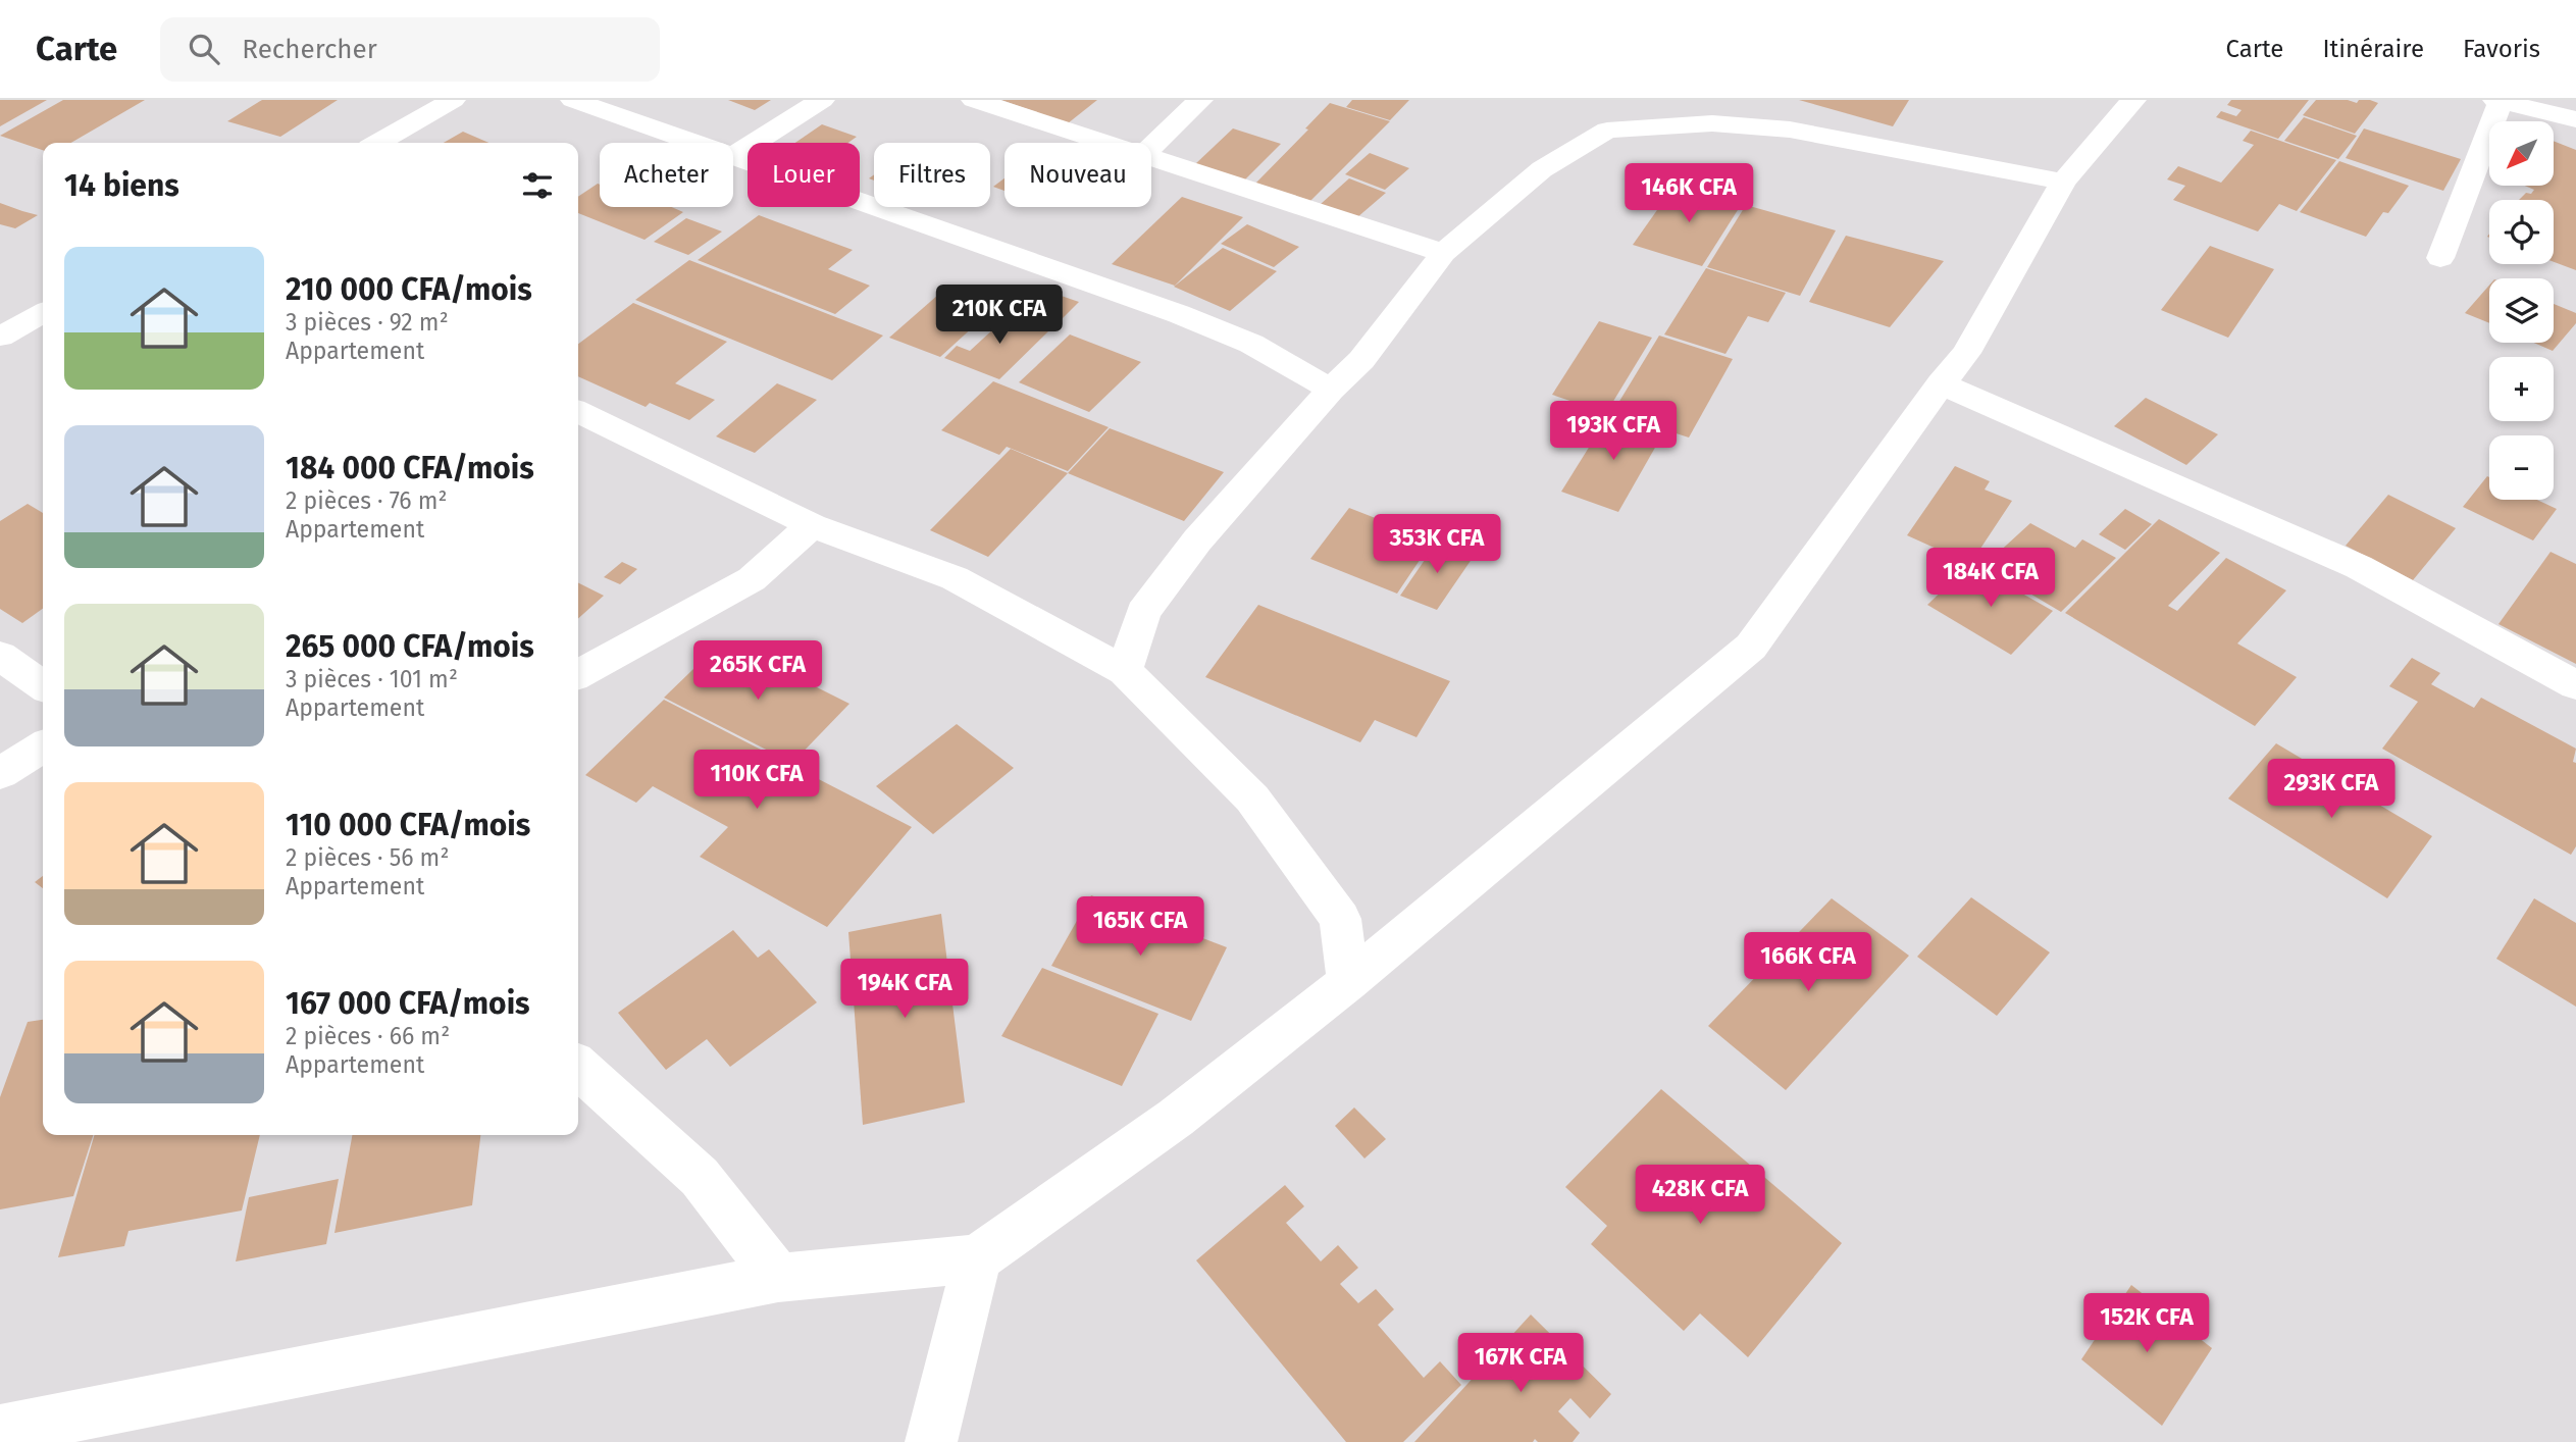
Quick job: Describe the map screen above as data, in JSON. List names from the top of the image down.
{
  "north": "bottom left",
  "page": {
    "header": "Carte",
    "search": "Rechercher",
    "nav": ["Carte", "Itinéraire", "Favoris"],
    "map_buttons": ["+", "−"],
    "chip": [
      "Acheter",
      "Louer",
      "Filtres",
      "Nouveau"
    ],
    "heading": "14 biens",
    "price": [
      "146K CFA",
      "210K CFA",
      "193K CFA",
      "353K CFA",
      "184K CFA",
      "265K CFA",
      "110K CFA",
      "293K CFA",
      "165K CFA",
      "166K CFA",
      "194K CFA",
      "428K CFA",
      "152K CFA",
      "167K CFA"
    ],
    "list": [
      {
        "name": "210 000 CFA/mois",
        "note": "3 pièces · 92 m² · Appartement"
      },
      {
        "name": "184 000 CFA/mois",
        "note": "2 pièces · 76 m² · Appartement"
      },
      {
        "name": "265 000 CFA/mois",
        "note": "3 pièces · 101 m² · Appartement"
      },
      {
        "name": "110 000 CFA/mois",
        "note": "2 pièces · 56 m² · Appartement"
      },
      {
        "name": "167 000 CFA/mois",
        "note": "2 pièces · 66 m² · Appartement"
      }
    ]
  }
}
